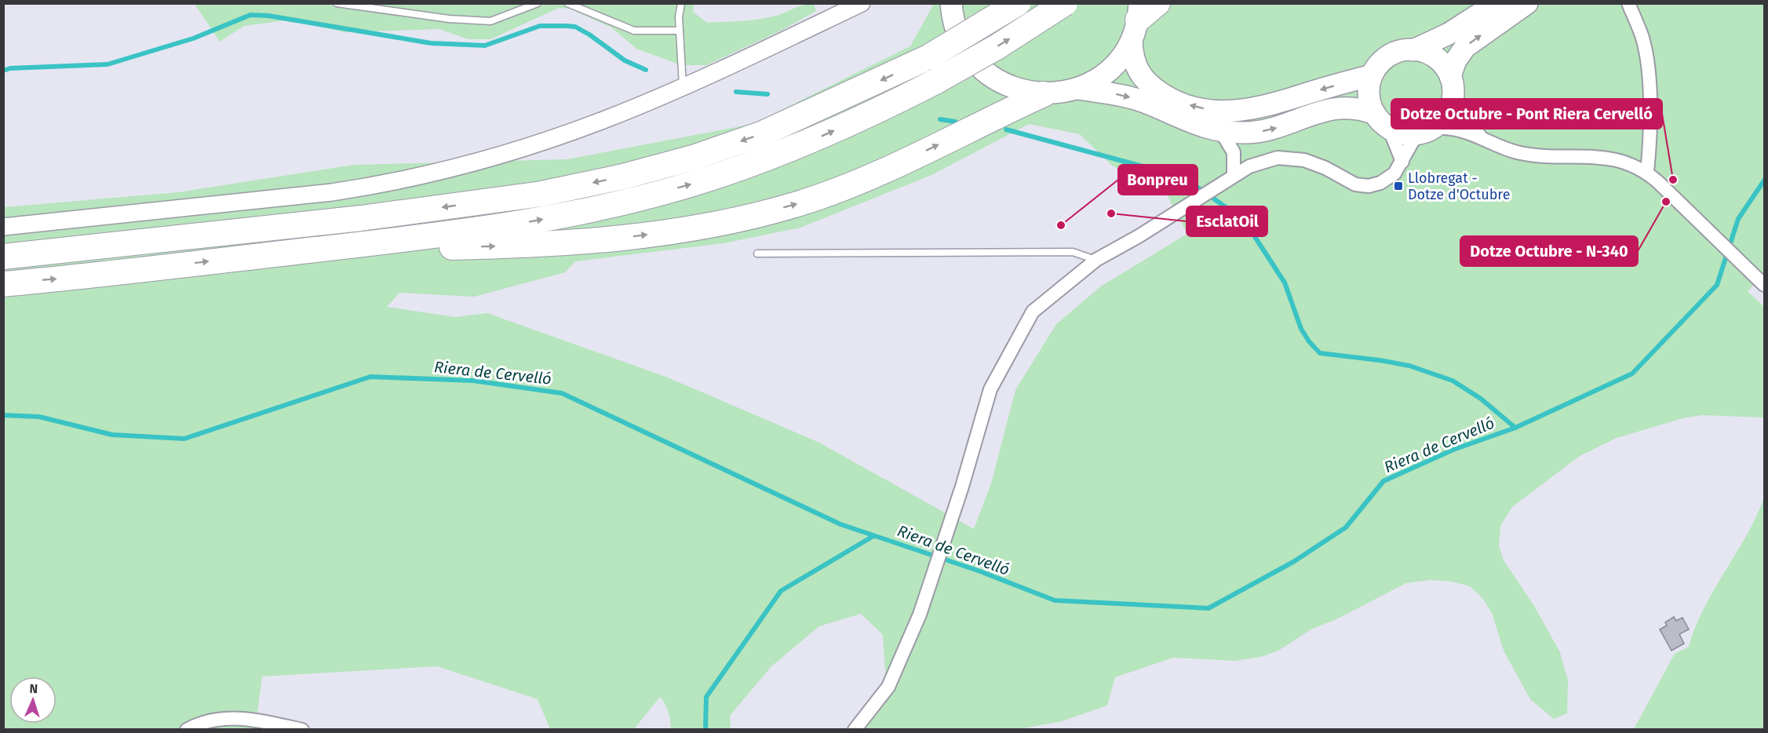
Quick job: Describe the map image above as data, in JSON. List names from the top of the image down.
{
  "water": ["Riera de Cervelló"],
  "places": {
    "other": [
      "Dotze Octubre - Pont Riera Cervelló",
      "Dotze Octubre - N-340",
      "EsclatOil",
      "Bonpreu"
    ],
    "transit": ["Llobregat - Dotze d'Octubre"]
  },
  "north": "top"
}
